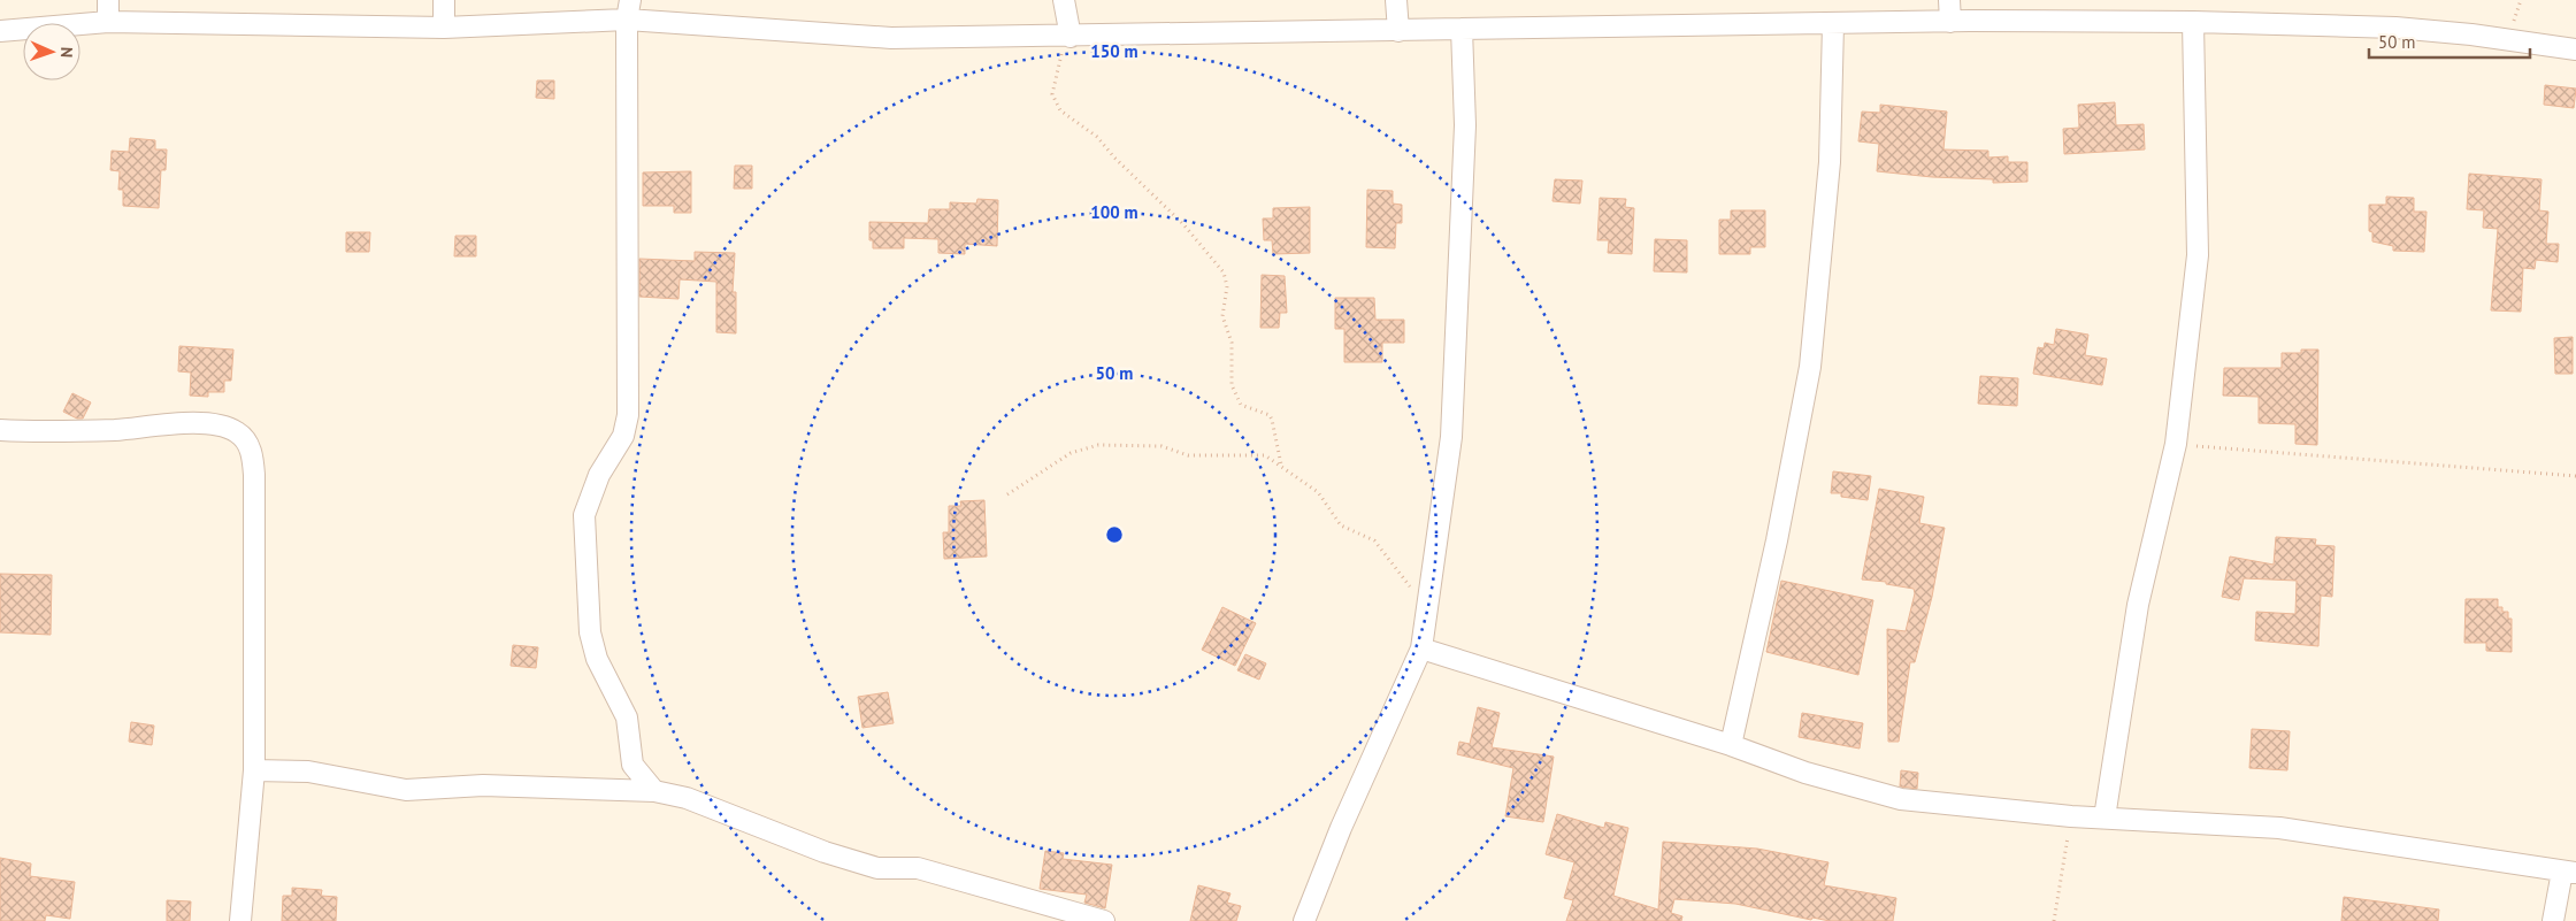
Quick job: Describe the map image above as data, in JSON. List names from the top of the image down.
{
  "scale_bar": "50 m",
  "north": "right",
  "rings": ["150 m", "100 m", "50 m"]
}
